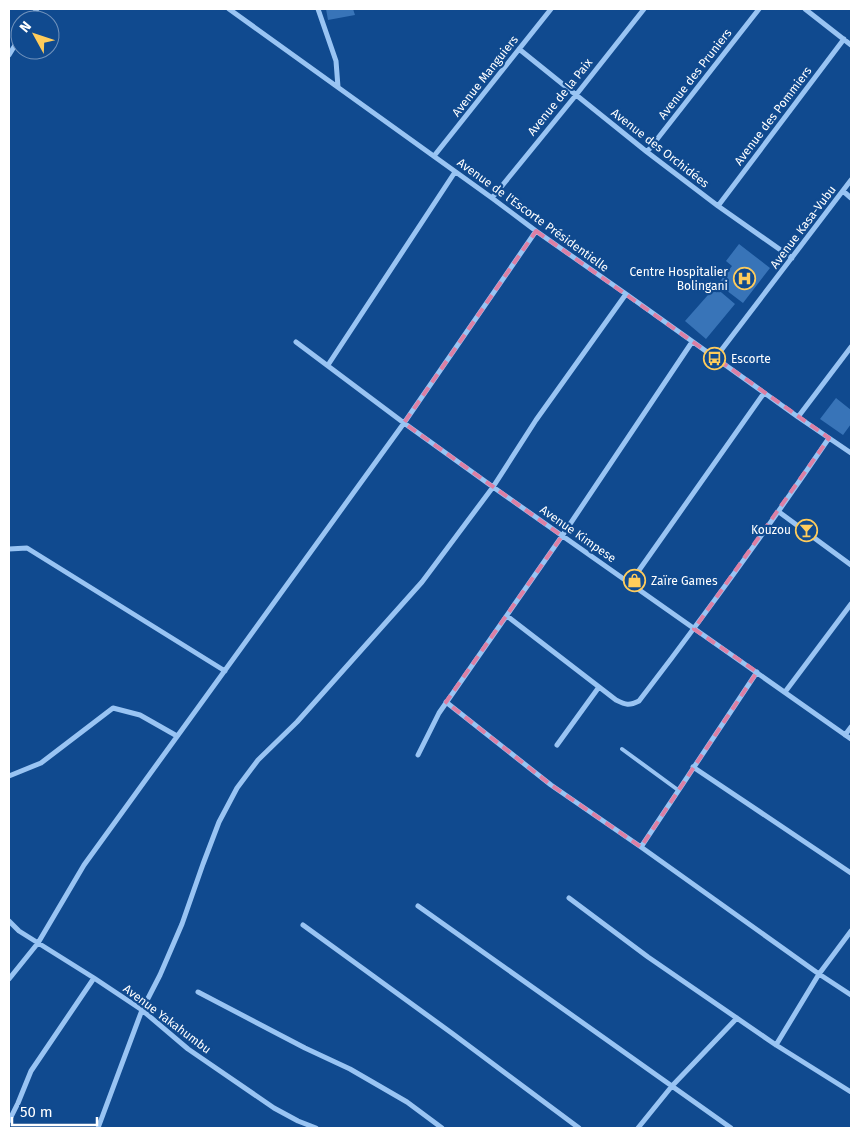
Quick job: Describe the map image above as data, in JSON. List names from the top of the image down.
{
  "streets": {
    "street": [
      "Avenue des Pruniers",
      "Avenue Manguiers",
      "Avenue de la Paix",
      "Avenue des Pommiers",
      "Avenue des Orchidées",
      "Avenue de l'Escorte Présidentielle",
      "Avenue Kasa-Vubu",
      "Avenue Kimpese",
      "Avenue Yakahumbu"
    ]
  },
  "crossings": [
    ["Avenue des Pruniers", "Avenue des Orchidées"],
    ["Avenue Manguiers", "Avenue des Orchidées"],
    ["Avenue Manguiers", "Avenue de l'Escorte Présidentielle"],
    ["Avenue de la Paix", "Avenue des Orchidées"],
    ["Avenue de la Paix", "Avenue de l'Escorte Présidentielle"],
    ["Avenue des Pommiers", "Avenue des Orchidées"],
    ["Avenue des Orchidées", "Avenue Kasa-Vubu"],
    ["Avenue de l'Escorte Présidentielle", "Avenue Kasa-Vubu"]
  ],
  "places": {
    "hospital": ["Centre Hospitalier Bolingani"],
    "bus stop": ["Escorte"],
    "bar": ["Kouzou"],
    "shop": ["Zaïre Games"]
  },
  "scale_bar": "50 m",
  "north": "top left"
}
